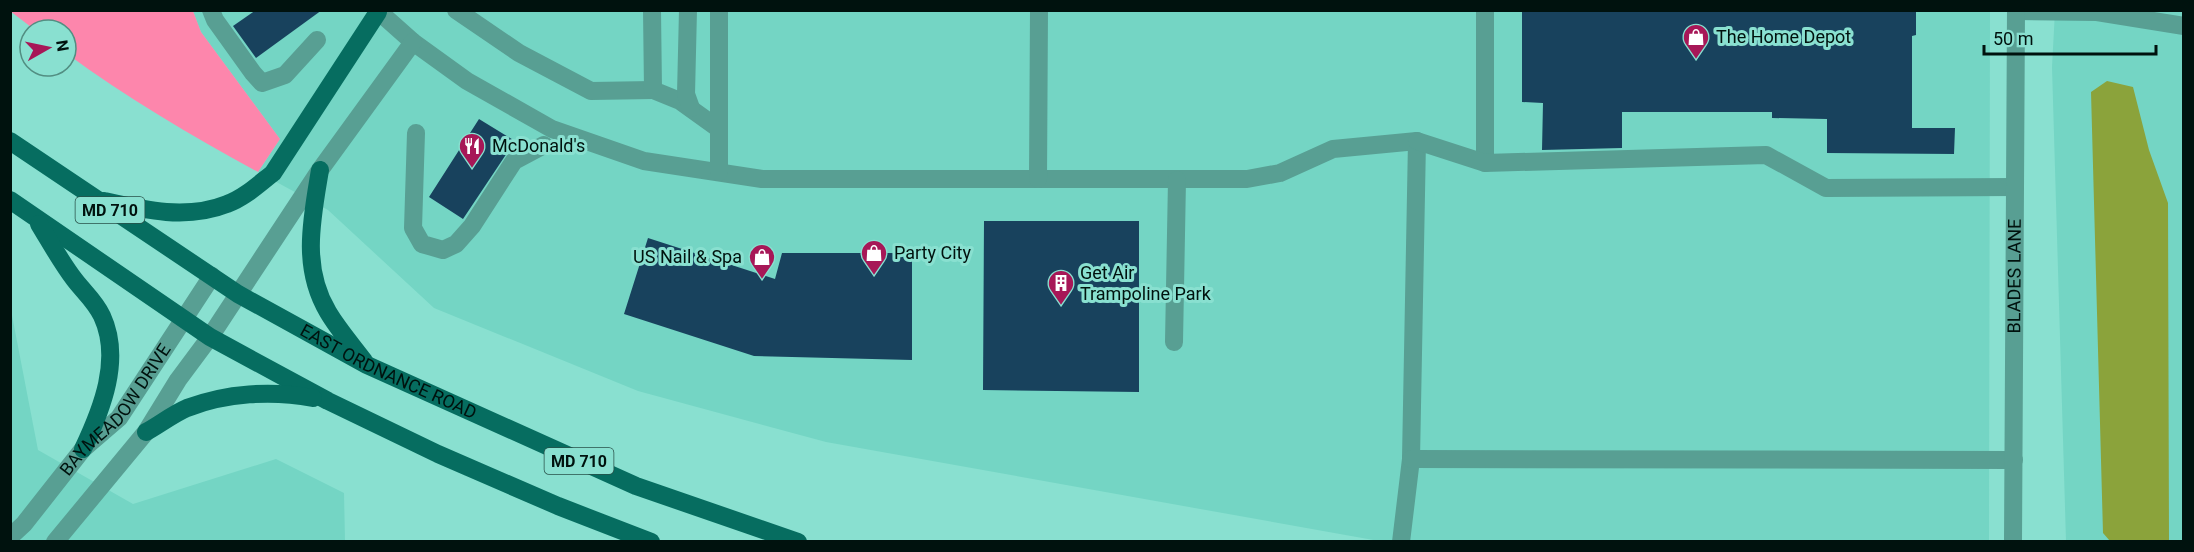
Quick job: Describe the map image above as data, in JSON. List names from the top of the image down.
{
  "streets": {
    "main road": ["MD 710", "EAST ORDNANCE ROAD"],
    "street": ["BLADES LANE", "BAYMEADOW DRIVE"]
  },
  "crossings": [
    ["MD 710", "BAYMEADOW DRIVE"],
    ["EAST ORDNANCE ROAD", "BAYMEADOW DRIVE"]
  ],
  "places": {
    "shop": ["The Home Depot", "Party City", "US Nail & Spa"],
    "restaurant": ["McDonald's"],
    "building": ["Get Air Trampoline Park"]
  },
  "scale_bar": "50 m",
  "north": "right"
}
